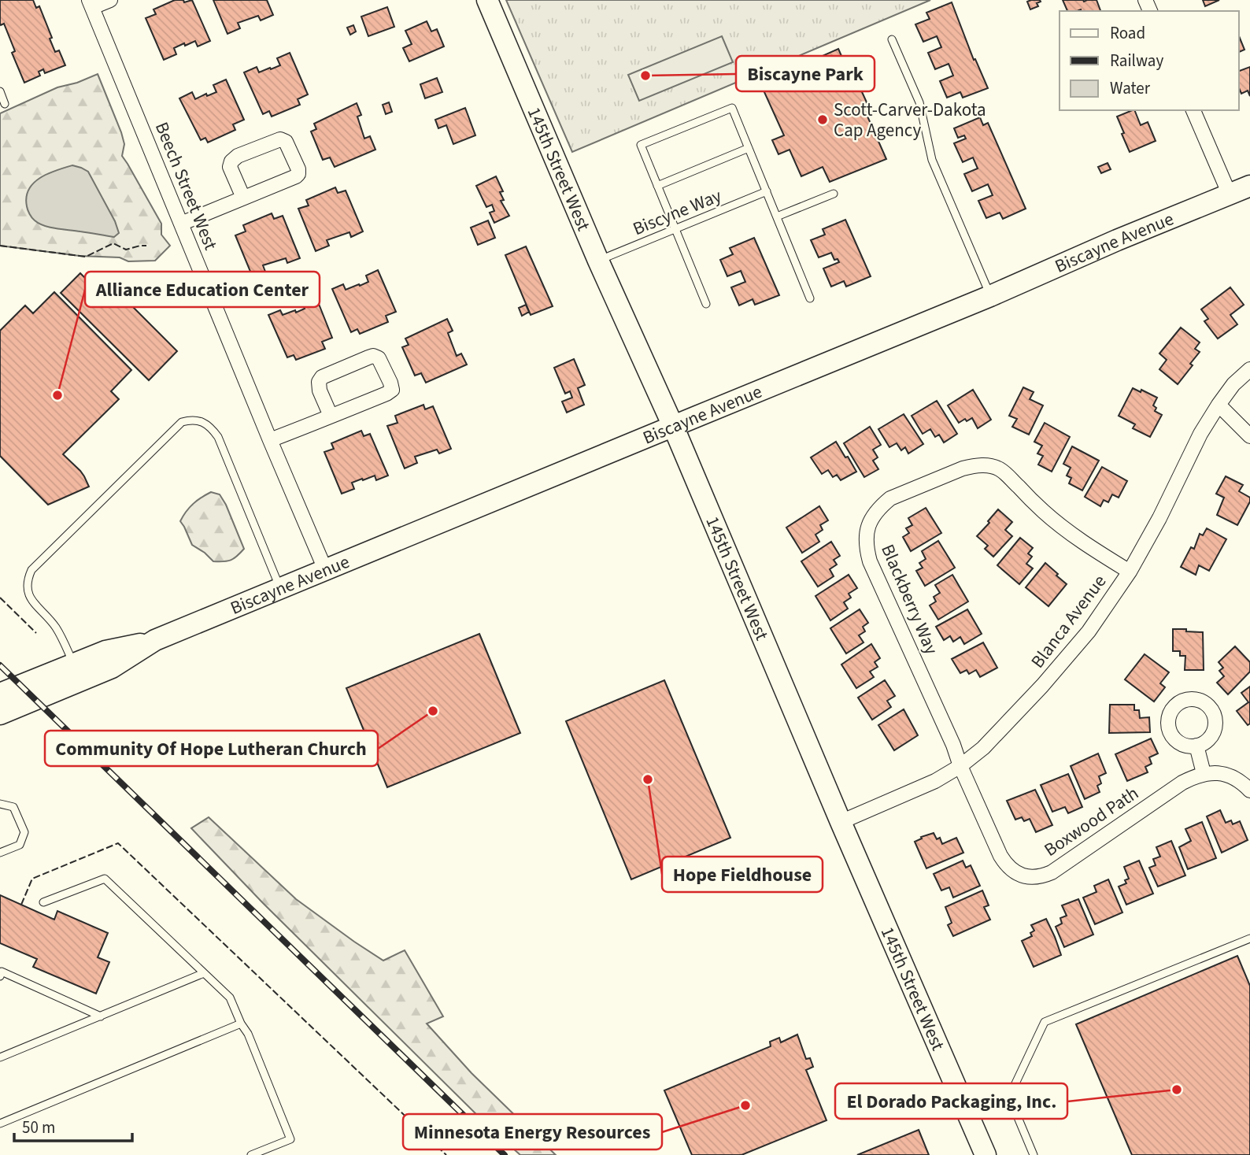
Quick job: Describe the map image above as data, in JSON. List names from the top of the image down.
{
  "streets": {
    "street": [
      "145th Street West",
      "Beech Street West",
      "Biscayne Avenue",
      "Blackberry Way",
      "Blanca Avenue",
      "Boxwood Path"
    ],
    "lane": ["Biscyne Way"]
  },
  "crossings": [
    ["145th Street West", "Biscyne Way"],
    ["145th Street West", "Biscayne Avenue"],
    ["145th Street West", "Blanca Avenue"],
    ["Beech Street West", "Biscayne Avenue"],
    ["Blackberry Way", "Blanca Avenue"],
    ["Blackberry Way", "Boxwood Path"],
    ["Blanca Avenue", "Boxwood Path"]
  ],
  "places": [
    "Biscayne Park",
    "Scott-Carver-Dakota Cap Agency",
    "Alliance Education Center",
    "Community Of Hope Lutheran Church",
    "Hope Fieldhouse",
    "El Dorado Packaging, Inc.",
    "Minnesota Energy Resources"
  ],
  "legend": ["Road", "Railway", "Water"],
  "scale_bar": "50 m"
}
